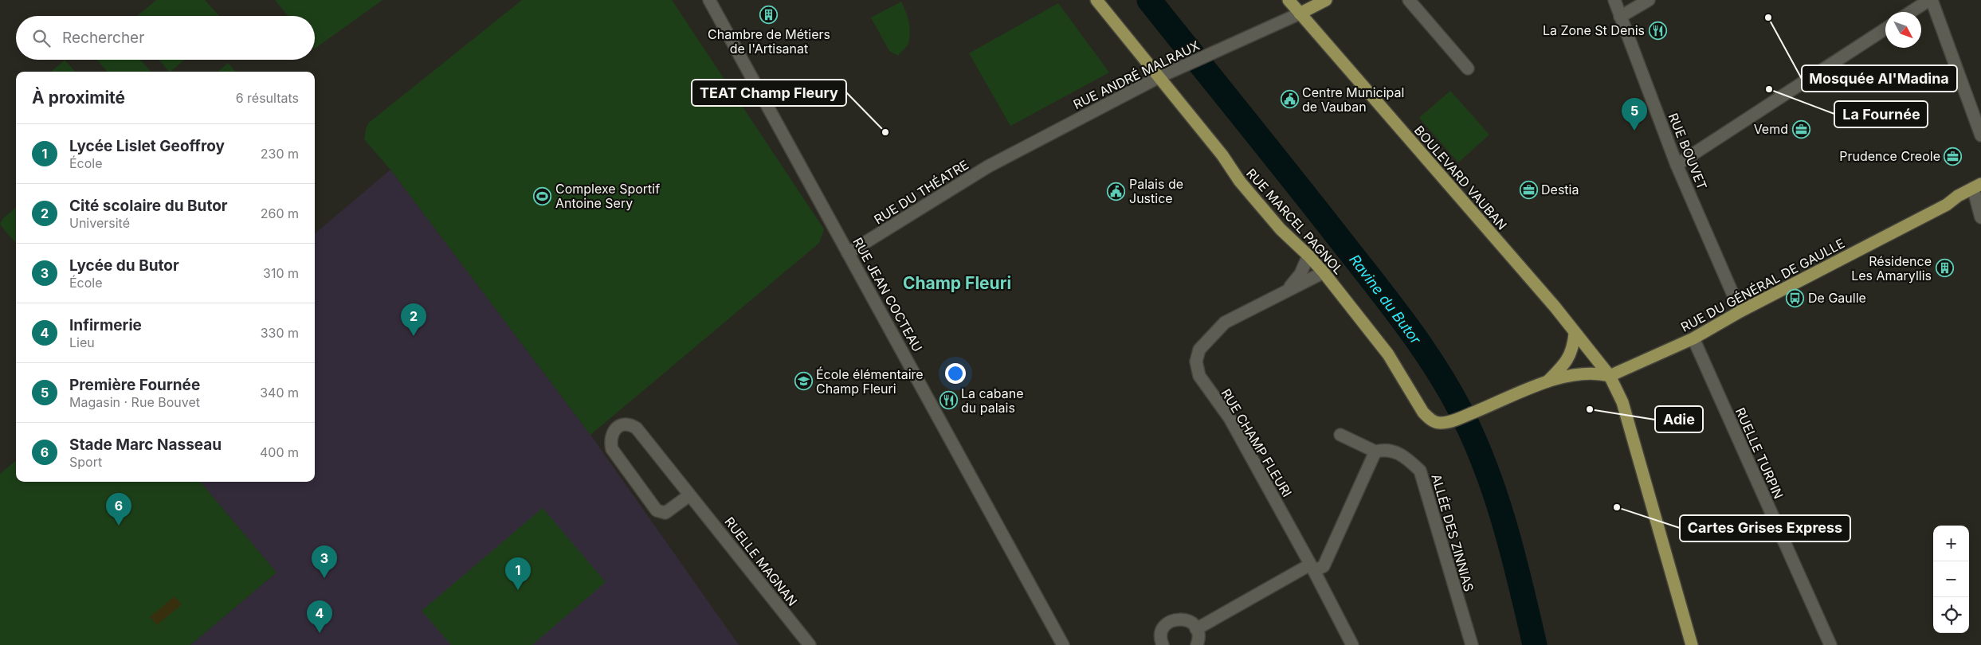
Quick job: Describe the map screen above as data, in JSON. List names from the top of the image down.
{
  "streets": {
    "main road": ["BOULEVARD VAUBAN", "RUE MARCEL PAGNOL", "RUE DU GÉNÉRAL DE GAULLE"],
    "street": [
      "RUE ANDRÉ MALRAUX",
      "RUE BOUVET",
      "RUE DU THÉATRE",
      "RUE JEAN COCTEAU",
      "RUE CHAMP FLEURI",
      "RUELLE TURPIN",
      "ALLÉE DES ZINNIAS",
      "RUELLE MAGNAN"
    ]
  },
  "crossings": [
    ["RUE ANDRÉ MALRAUX", "BOULEVARD VAUBAN"],
    ["RUE ANDRÉ MALRAUX", "RUE DU THÉATRE"],
    ["RUE ANDRÉ MALRAUX", "RUE MARCEL PAGNOL"],
    ["RUE BOUVET", "RUE DU GÉNÉRAL DE GAULLE"],
    ["BOULEVARD VAUBAN", "RUE DU GÉNÉRAL DE GAULLE"],
    ["RUE DU THÉATRE", "RUE JEAN COCTEAU"],
    ["RUE MARCEL PAGNOL", "RUE CHAMP FLEURI"],
    ["RUE DU GÉNÉRAL DE GAULLE", "RUELLE TURPIN"]
  ],
  "districts": ["Champ Fleuri"],
  "water": ["Ravine du Butor"],
  "places": {
    "building": ["Chambre de Métiers de l'Artisanat", "Résidence Les Amaryllis"],
    "other": [
      "Mosquée Al'Madina",
      "La Fournée",
      "TEAT Champ Fleury",
      "Adie",
      "Cartes Grises Express"
    ],
    "restaurant": ["La Zone St Denis", "La cabane du palais"],
    "public building": ["Centre Municipal de Vauban", "Palais de Justice"],
    "office": ["Vemd", "Prudence Creole", "Destia"],
    "sports": ["Complexe Sportif Antoine Sery"],
    "bus stop": ["De Gaulle"],
    "school or university": ["École élémentaire Champ Fleuri"]
  },
  "north": "bottom right",
  "page": {
    "search": "Rechercher",
    "heading": ["À proximité", "6 résultats"],
    "pins": [
      "5",
      "2",
      "6",
      "3",
      "1",
      "4"
    ],
    "list": [
      {
        "mark": "1",
        "name": "Lycée Lislet Geoffroy",
        "note": "École",
        "value": "230 m"
      },
      {
        "mark": "2",
        "name": "Cité scolaire du Butor",
        "note": "Université",
        "value": "260 m"
      },
      {
        "mark": "3",
        "name": "Lycée du Butor",
        "note": "École",
        "value": "310 m"
      },
      {
        "mark": "4",
        "name": "Infirmerie",
        "note": "Lieu",
        "value": "330 m"
      },
      {
        "mark": "5",
        "name": "Première Fournée",
        "note": "Magasin · Rue Bouvet",
        "value": "340 m"
      },
      {
        "mark": "6",
        "name": "Stade Marc Nasseau",
        "note": "Sport",
        "value": "400 m"
      }
    ],
    "map_buttons": ["+", "−"]
  }
}
